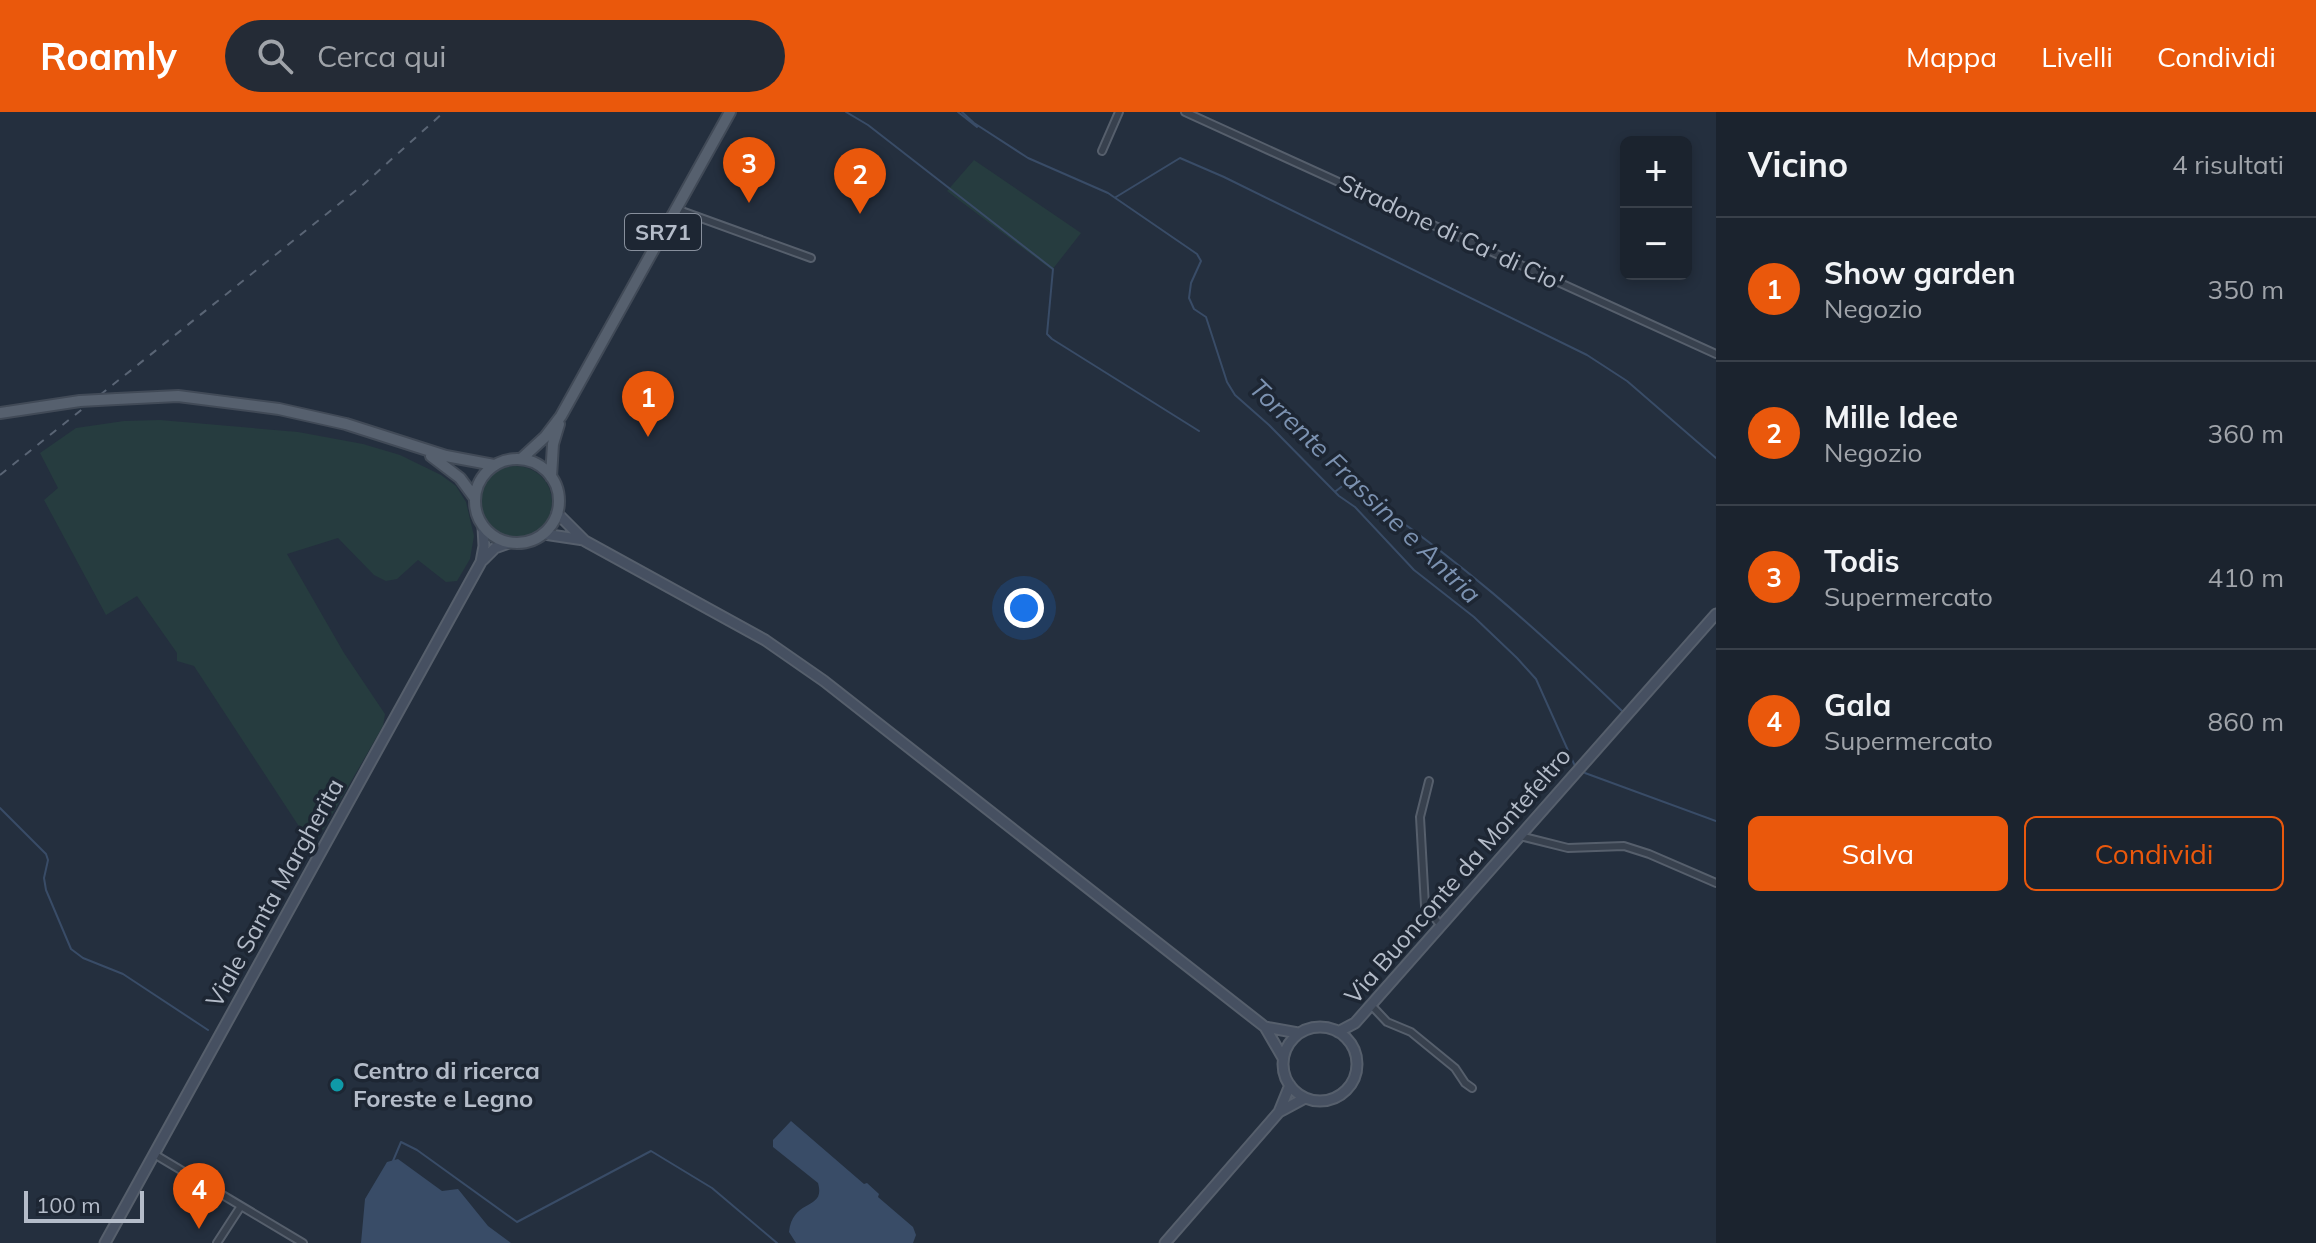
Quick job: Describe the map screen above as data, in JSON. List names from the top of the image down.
{
  "streets": {
    "main road": ["SR71"],
    "street": ["Stradone di Ca' di Cio'", "Via Buonconte da Montefeltro", "Viale Santa Margherita"]
  },
  "crossings": [
    ["SR71", "Viale Santa Margherita"]
  ],
  "water": ["Torrente Frassine e Antria"],
  "places": ["Centro di ricerca Foreste e Legno"],
  "scale_bar": "100 m",
  "page": {
    "header": "Roamly",
    "search": "Cerca qui",
    "nav": ["Mappa", "Livelli", "Condividi"],
    "heading": ["Vicino", "4 risultati"],
    "map_buttons": ["+", "−"],
    "pins": [
      "3",
      "2",
      "1",
      "4"
    ],
    "list": [
      {
        "mark": "1",
        "name": "Show garden",
        "note": "Negozio",
        "value": "350 m"
      },
      {
        "mark": "2",
        "name": "Mille Idee",
        "note": "Negozio",
        "value": "360 m"
      },
      {
        "mark": "3",
        "name": "Todis",
        "note": "Supermercato",
        "value": "410 m"
      },
      {
        "mark": "4",
        "name": "Gala",
        "note": "Supermercato",
        "value": "860 m"
      }
    ],
    "buttons": ["Salva", "Condividi"],
    "scale": "100 m"
  }
}
